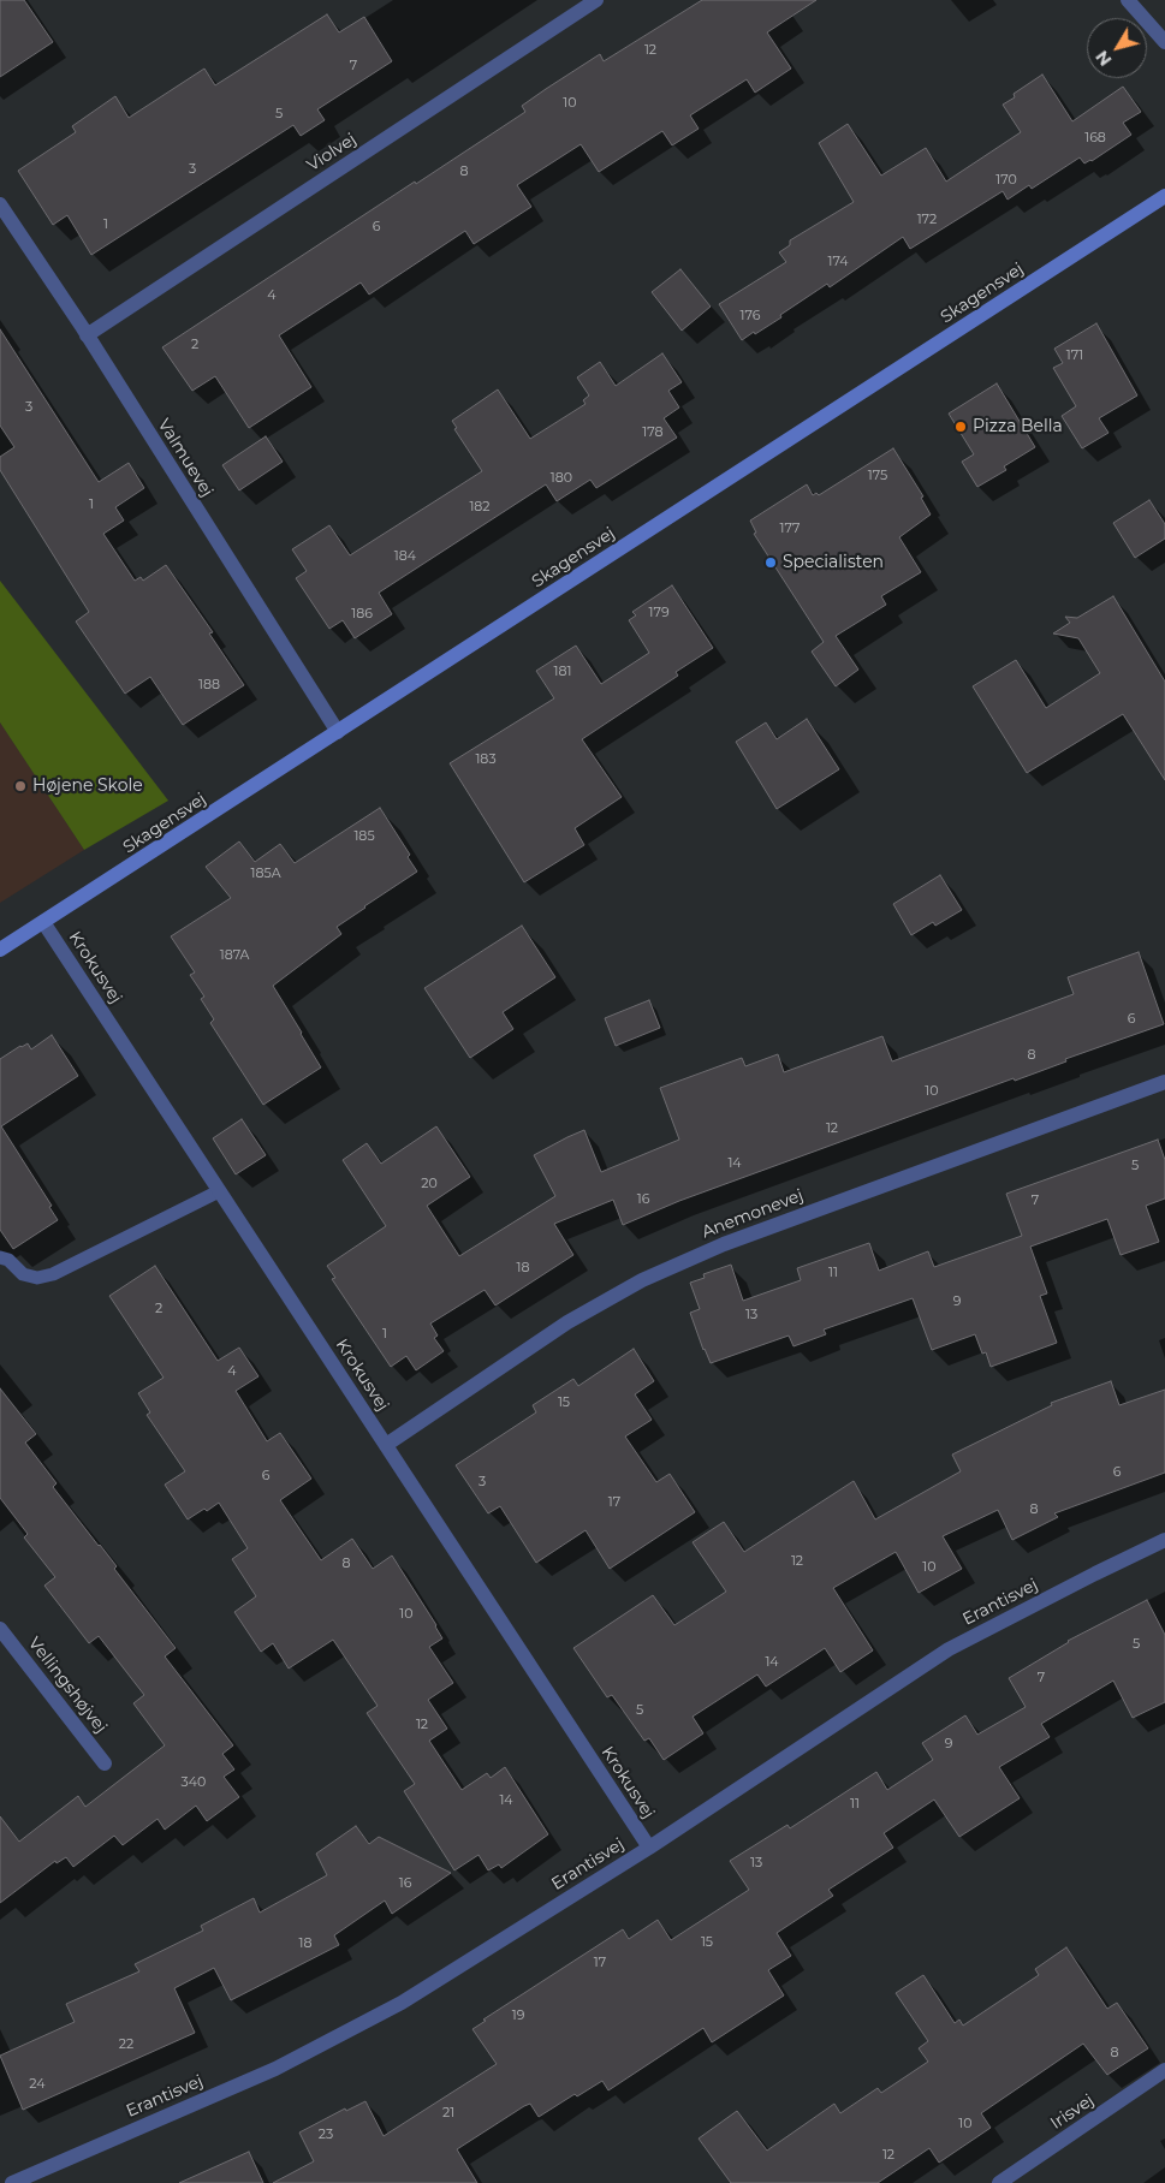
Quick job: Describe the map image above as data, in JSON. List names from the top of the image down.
{
  "streets": {
    "street": [
      "Violvej",
      "Skagensvej",
      "Valmuevej",
      "Krokusvej",
      "Anemonevej",
      "Erantisvej",
      "Vellingshøjvej",
      "Irisvej"
    ]
  },
  "crossings": [
    ["Violvej", "Valmuevej"],
    ["Skagensvej", "Valmuevej"],
    ["Skagensvej", "Krokusvej"],
    ["Krokusvej", "Anemonevej"],
    ["Krokusvej", "Erantisvej"]
  ],
  "places": ["Pizza Bella", "Specialisten", "Højene Skole"],
  "house_numbers": [
    "12",
    "7",
    "10",
    "5",
    "168",
    "3",
    "8",
    "170",
    "172",
    "1",
    "6",
    "174",
    "4",
    "176",
    "2",
    "171",
    "3",
    "178",
    "175",
    "180",
    "1",
    "182",
    "177",
    "184",
    "179",
    "186",
    "181",
    "188",
    "183",
    "185",
    "185A",
    "187A",
    "6",
    "8",
    "10",
    "12",
    "14",
    "5",
    "20",
    "16",
    "7",
    "18",
    "11",
    "9",
    "2",
    "13",
    "1",
    "4",
    "15",
    "6",
    "6",
    "3",
    "17",
    "8",
    "12",
    "8",
    "10",
    "10",
    "5",
    "14",
    "7",
    "5",
    "12",
    "9",
    "340",
    "14",
    "11",
    "13",
    "16",
    "15",
    "18",
    "17",
    "19",
    "22",
    "8",
    "24",
    "21",
    "10",
    "23",
    "12"
  ],
  "north": "bottom left"
}
